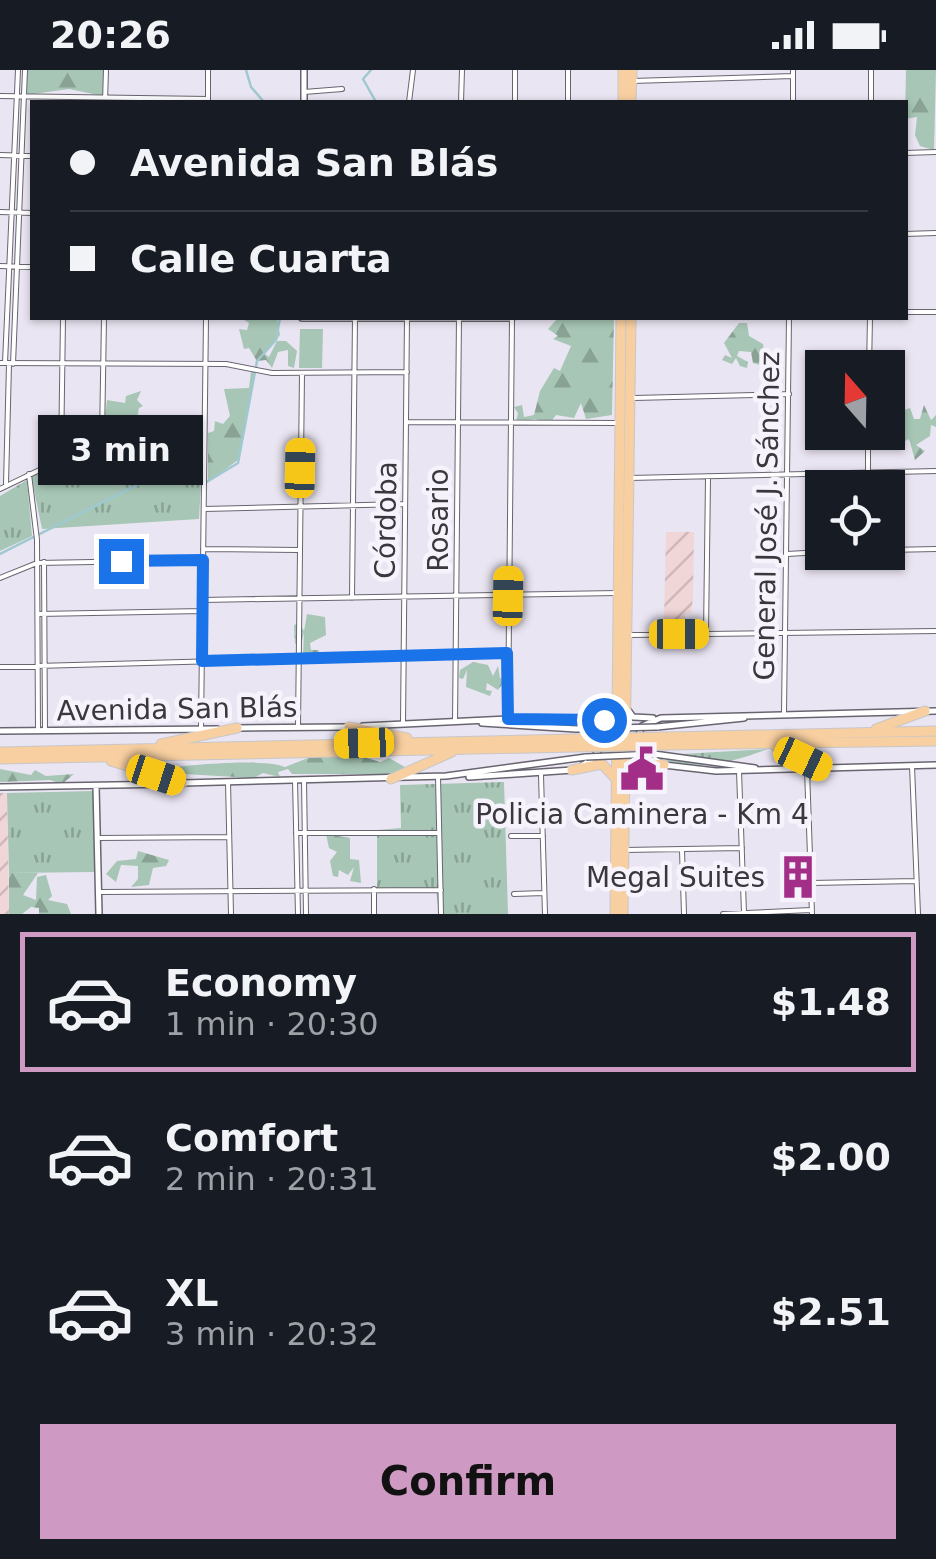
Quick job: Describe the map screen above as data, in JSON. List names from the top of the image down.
{
  "streets": {
    "street": [
      "General José J. Sánchez",
      "Córdoba",
      "Rosario",
      "Avenida San Blás"
    ]
  },
  "crossings": [
    ["Córdoba", "Avenida San Blás"],
    ["Rosario", "Avenida San Blás"]
  ],
  "places": {
    "public building": ["Policia Caminera - Km 4"],
    "building": ["Megal Suites"]
  },
  "north": "top",
  "page": {
    "status": "20:26",
    "banner": ["Avenida San Blás", "Calle Cuarta"],
    "bubble": "3 min",
    "list": [
      {
        "name": "Economy",
        "note": "1 min · 20:30",
        "value": "$1.48"
      },
      {
        "name": "Comfort",
        "note": "2 min · 20:31",
        "value": "$2.00"
      },
      {
        "name": "XL",
        "note": "3 min · 20:32",
        "value": "$2.51"
      }
    ],
    "buttons": "Confirm"
  }
}
